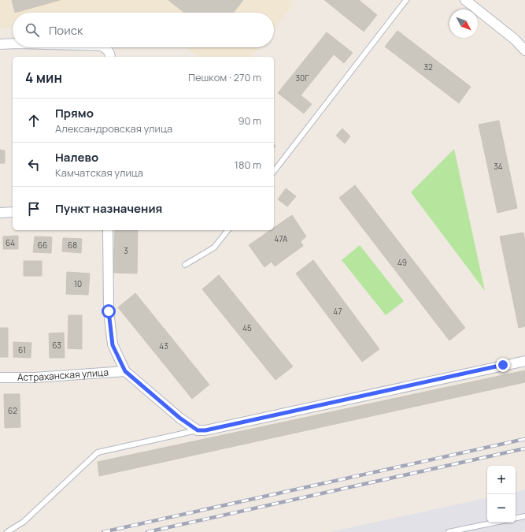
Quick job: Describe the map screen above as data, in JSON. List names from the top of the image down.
{
  "streets": {
    "street": ["Астраханская улица"]
  },
  "house_numbers": [
    "32",
    "30Г",
    "34",
    "47А",
    "64",
    "66",
    "68",
    "3",
    "49",
    "10",
    "47",
    "45",
    "63",
    "43",
    "61",
    "62"
  ],
  "north": "bottom right",
  "page": {
    "search": "Поиск",
    "heading": ["4 мин", "Пешком · 270 m"],
    "list": [
      ["Прямо", "Александровская улица", "90 m"],
      ["Налево", "Камчатская улица", "180 m"],
      "Пункт назначения"
    ],
    "map_buttons": ["+", "−"]
  }
}
